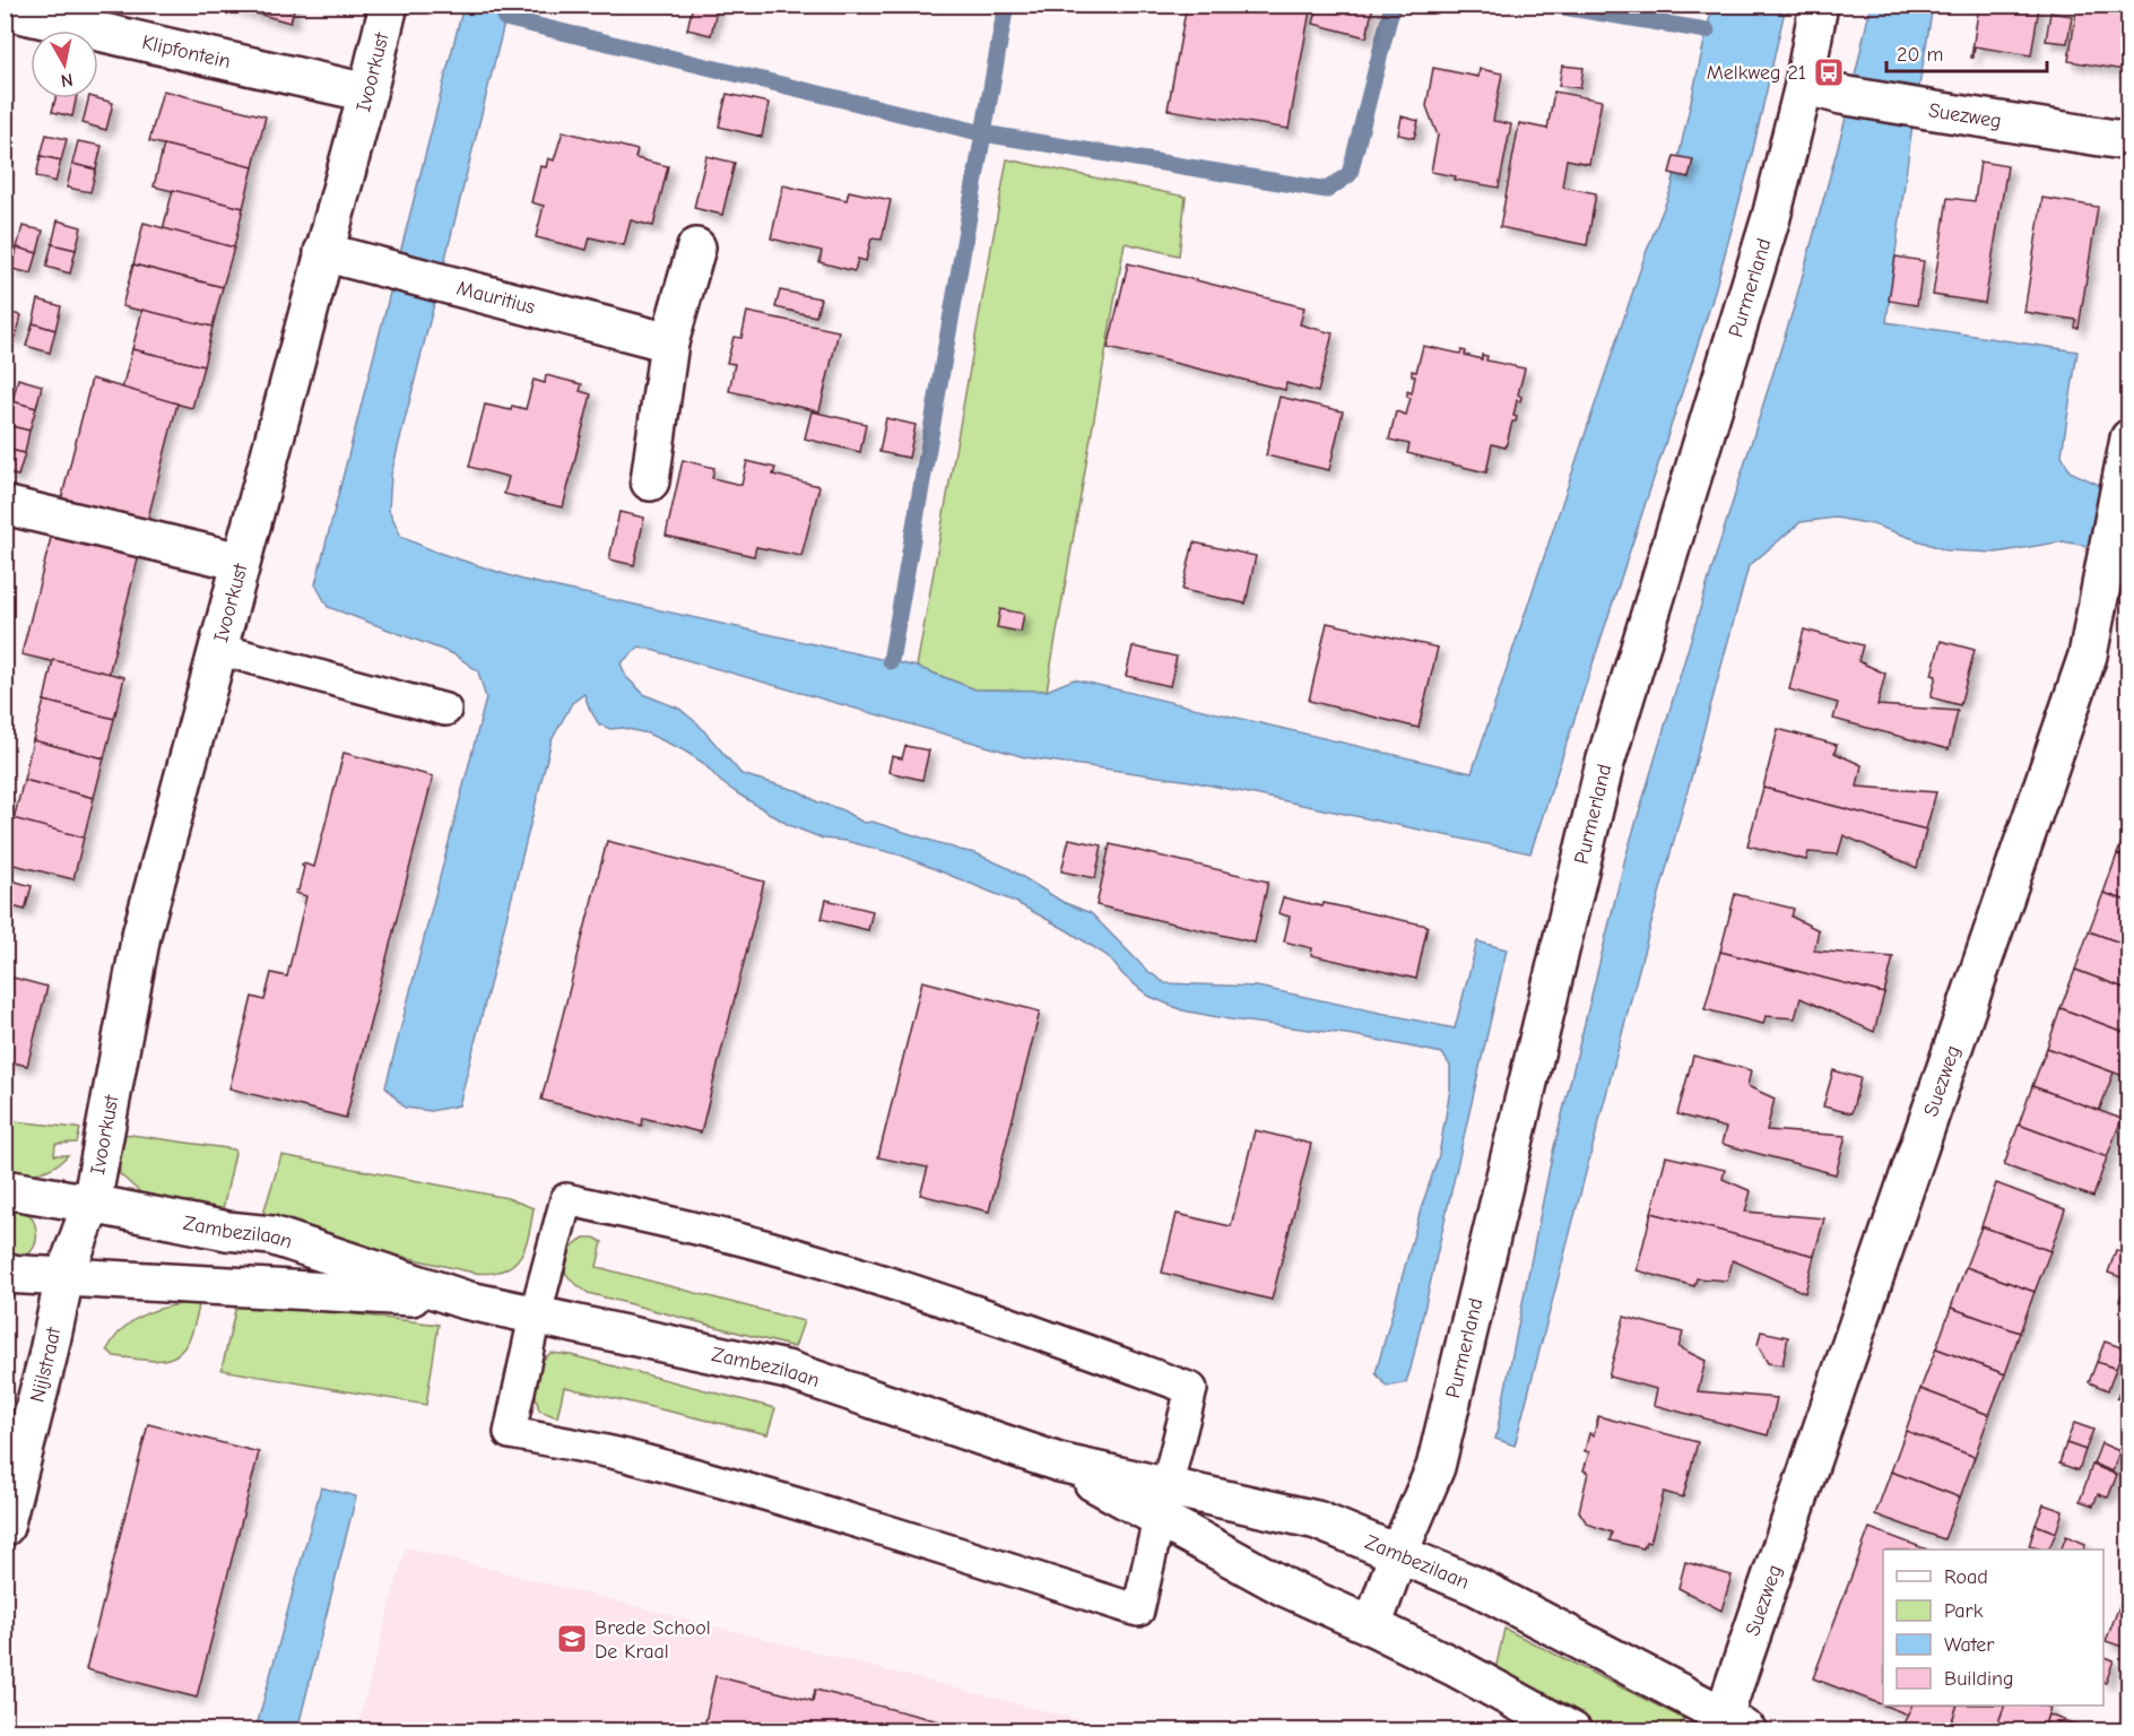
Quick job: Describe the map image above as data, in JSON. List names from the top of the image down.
{
  "streets": {
    "street": [
      "Klipfontein",
      "Ivoorkust",
      "Suezweg",
      "Purmerland",
      "Mauritius",
      "Zambezilaan",
      "Nijlstraat"
    ]
  },
  "crossings": [
    ["Klipfontein", "Ivoorkust"],
    ["Ivoorkust", "Mauritius"],
    ["Ivoorkust", "Zambezilaan"],
    ["Ivoorkust", "Nijlstraat"],
    ["Suezweg", "Purmerland"],
    ["Suezweg", "Zambezilaan"],
    ["Purmerland", "Zambezilaan"],
    ["Zambezilaan", "Nijlstraat"]
  ],
  "places": {
    "bus stop": ["Melkweg 21"],
    "school or university": ["Brede School De Kraal"]
  },
  "legend": [
    "Road",
    "Park",
    "Water",
    "Building"
  ],
  "scale_bar": "20 m",
  "north": "bottom"
}
